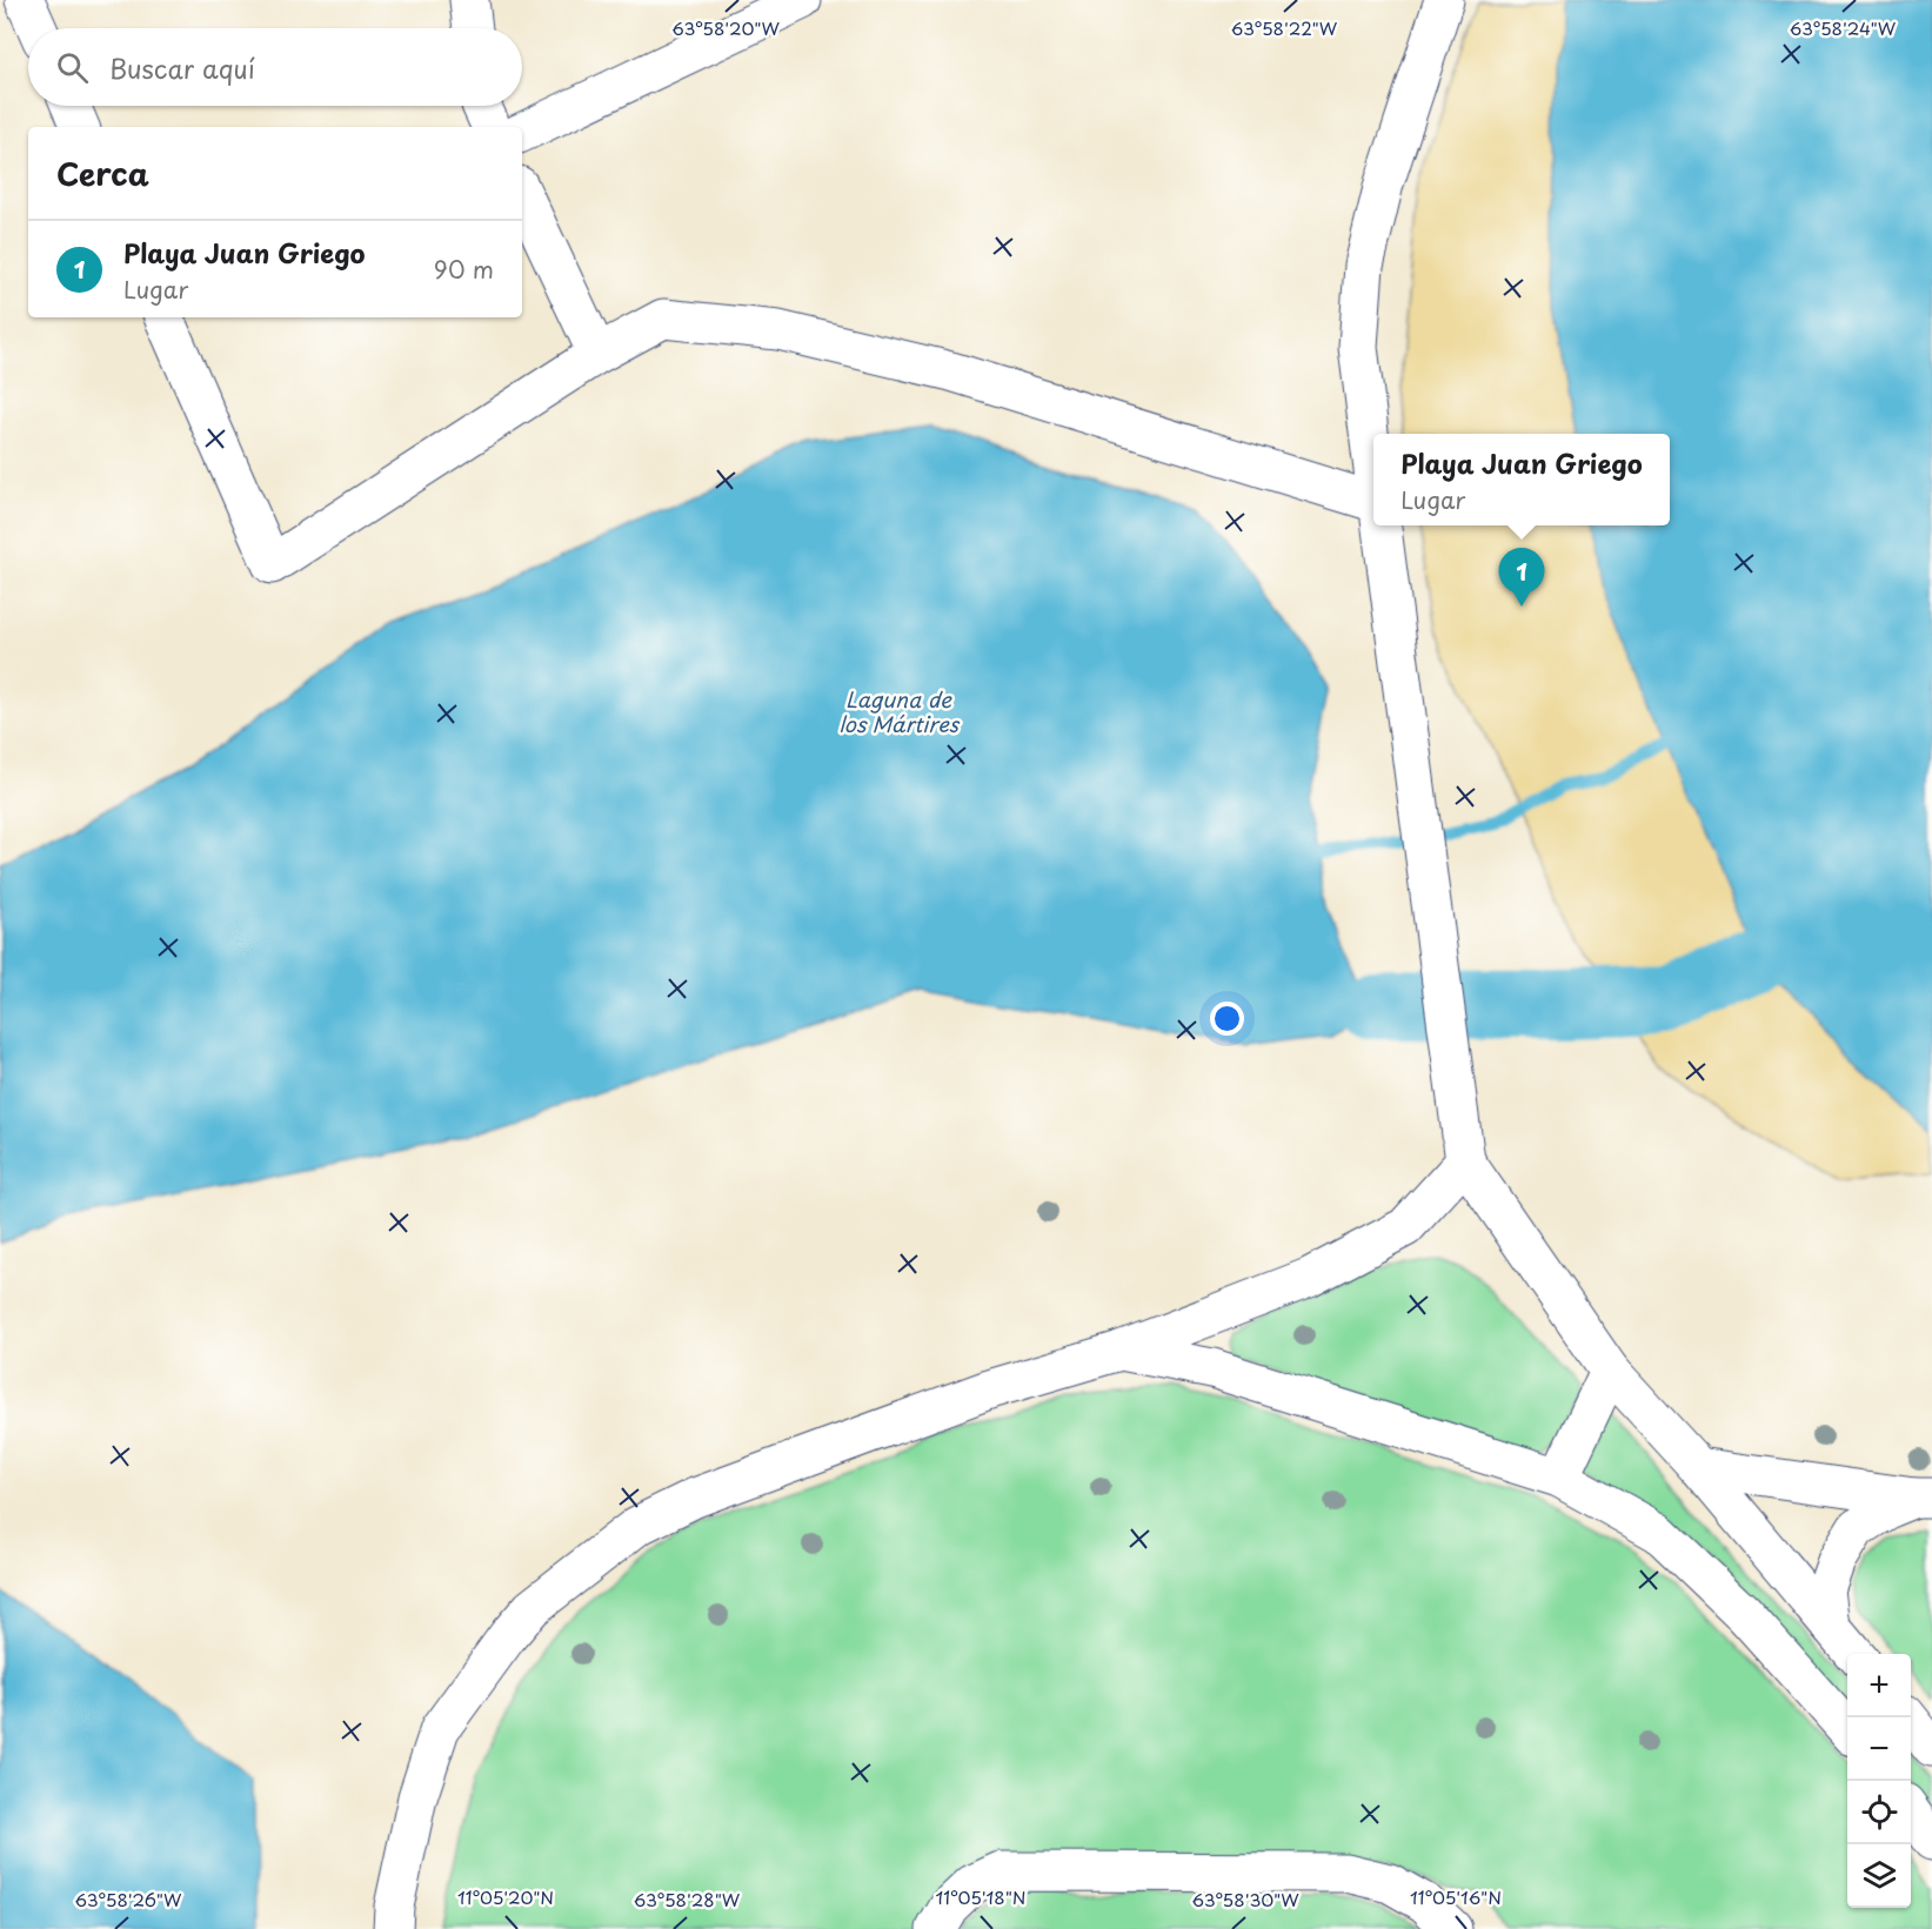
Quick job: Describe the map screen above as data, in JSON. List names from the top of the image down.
{
  "water": ["Laguna de los Mártires"],
  "page": {
    "search": "Buscar aquí",
    "heading": "Cerca",
    "list": [
      {
        "mark": "1",
        "name": "Playa Juan Griego",
        "note": "Lugar",
        "value": "90 m"
      }
    ],
    "popup": ["Playa Juan Griego", "Lugar"],
    "pins": "1",
    "map_buttons": ["+", "−"]
  },
  "coordinates": [
    "63°58'20\"W",
    "63°58'22\"W",
    "63°58'24\"W",
    "11°05'20\"N",
    "11°05'18\"N",
    "11°05'16\"N",
    "63°58'26\"W",
    "63°58'28\"W",
    "63°58'30\"W"
  ]
}
